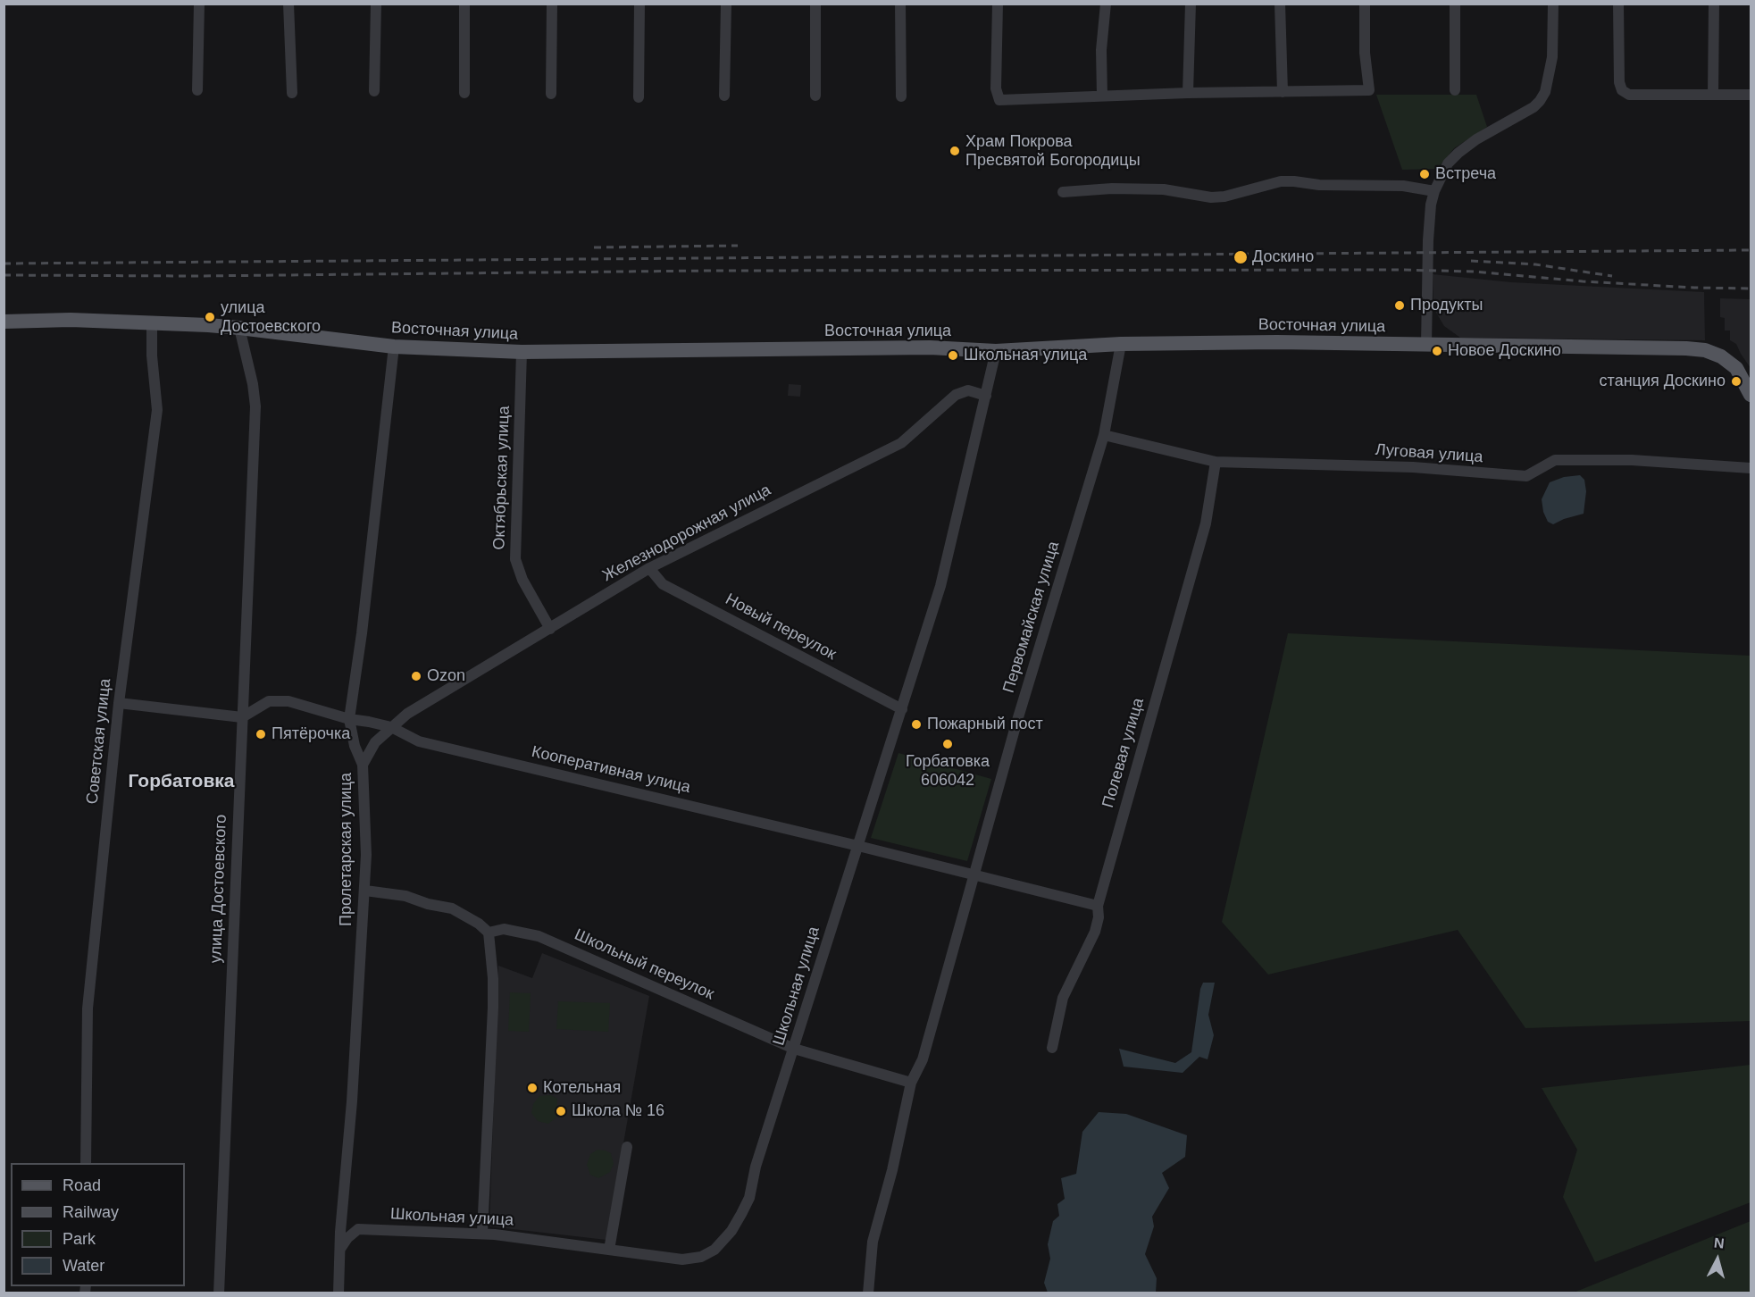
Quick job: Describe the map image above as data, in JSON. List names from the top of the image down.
{
  "streets": {
    "main road": ["Восточная улица"],
    "street": [
      "Луговая улица",
      "Октябрьская улица",
      "Железнодорожная улица",
      "Первомайская улица",
      "Новый переулок",
      "Советская улица",
      "Полевая улица",
      "Кооперативная улица",
      "Пролетарская улица",
      "улица Достоевского",
      "Школьный переулок",
      "Школьная улица"
    ]
  },
  "crossings": [
    ["Восточная улица", "Октябрьская улица"],
    ["Восточная улица", "Первомайская улица"],
    ["Восточная улица", "Советская улица"],
    ["Восточная улица", "Пролетарская улица"],
    ["Восточная улица", "улица Достоевского"],
    ["Восточная улица", "Школьная улица"],
    ["Луговая улица", "Первомайская улица"],
    ["Луговая улица", "Полевая улица"],
    ["Октябрьская улица", "Железнодорожная улица"],
    ["Железнодорожная улица", "Новый переулок"],
    ["Железнодорожная улица", "Кооперативная улица"],
    ["Железнодорожная улица", "Пролетарская улица"],
    ["Железнодорожная улица", "Школьная улица"],
    ["Первомайская улица", "Кооперативная улица"],
    ["Первомайская улица", "Школьный переулок"],
    ["Новый переулок", "Школьная улица"],
    ["Полевая улица", "Кооперативная улица"],
    ["Кооперативная улица", "Пролетарская улица"],
    ["Кооперативная улица", "улица Достоевского"],
    ["Кооперативная улица", "Школьная улица"],
    ["Школьный переулок", "Школьная улица"]
  ],
  "districts": ["Горбатовка"],
  "places": [
    "Храм Покрова Пресвятой Богородицы",
    "Встреча",
    "Доскино",
    "Продукты",
    "улица Достоевского",
    "Новое Доскино",
    "Школьная улица",
    "станция Доскино",
    "Ozon",
    "Пожарный пост",
    "Пятёрочка",
    "Горбатовка 606042",
    "Котельная",
    "Школа № 16"
  ],
  "legend": [
    "Road",
    "Railway",
    "Park",
    "Water"
  ],
  "north": "top"
}
